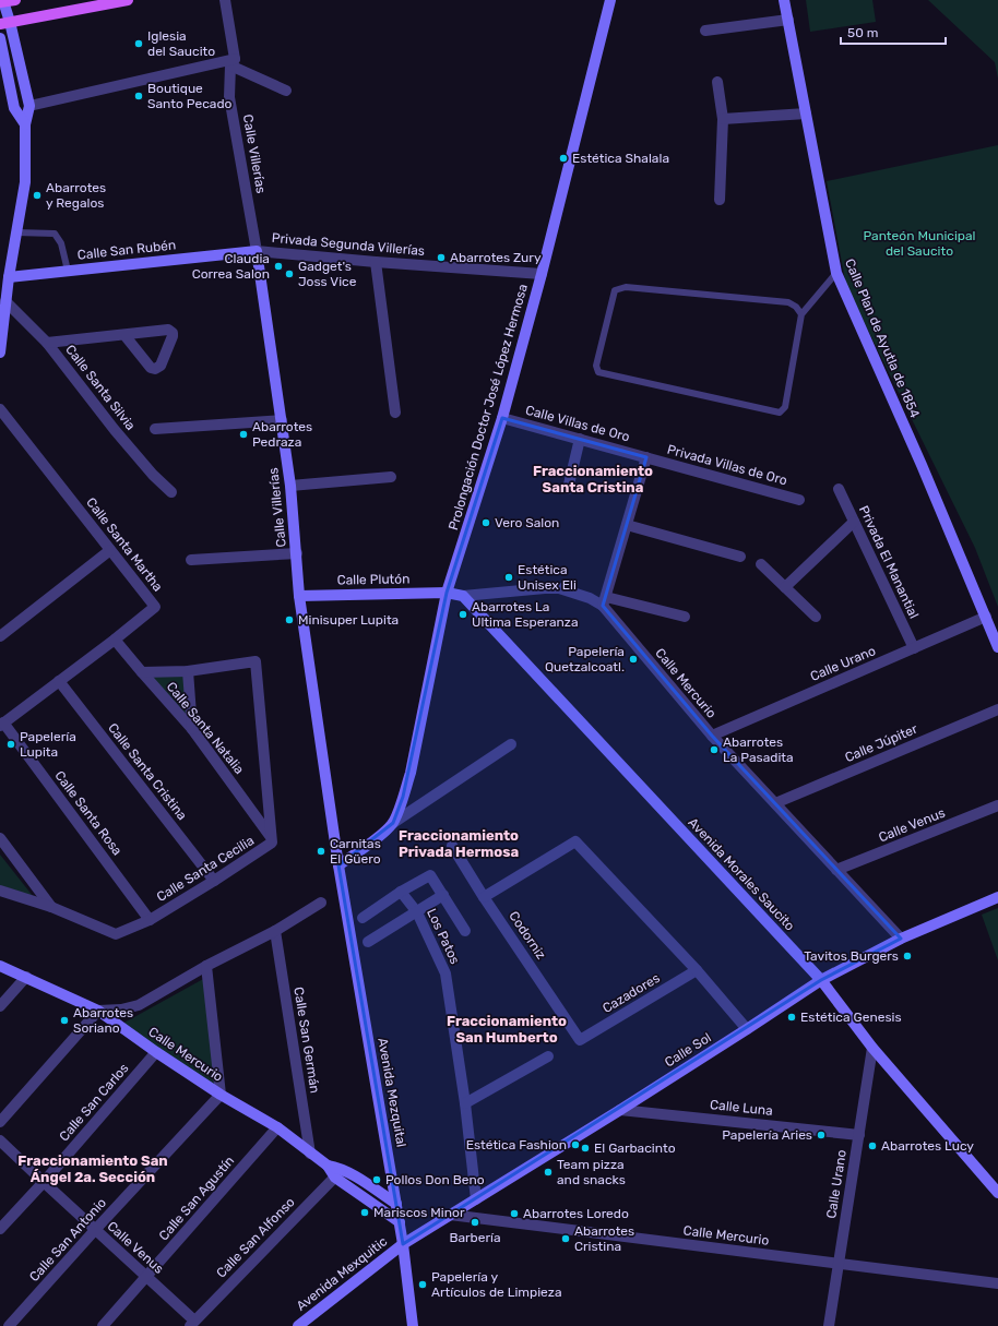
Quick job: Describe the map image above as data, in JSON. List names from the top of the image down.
{
  "streets": {
    "main road": [
      "Calle Villerías",
      "Calle San Rubén",
      "Calle Plan de Ayutla de 1854",
      "Prolongación Doctor José López Hermosa",
      "Calle Plutón",
      "Calle Mercurio",
      "Avenida Morales Saucito",
      "Calle Sol",
      "Avenida Mezquital",
      "Avenida Mexquitic"
    ],
    "street": [
      "Privada Segunda Villerías",
      "Calle Santa Silvia",
      "Calle Villas de Oro",
      "Privada Villas de Oro",
      "Calle Santa Martha",
      "Privada El Manantial",
      "Calle Urano",
      "Calle Santa Natalia",
      "Calle Júpiter",
      "Calle Santa Cristina",
      "Calle Santa Rosa",
      "Calle Venus",
      "Calle Santa Cecilia",
      "Codorniz",
      "Los Patos",
      "Cazadores",
      "Calle San Germán",
      "Calle San Carlos",
      "Calle Luna",
      "Calle San Agustín",
      "Calle San Alfonso",
      "Calle San Antonio"
    ]
  },
  "crossings": [
    ["Calle Villerías", "Privada Segunda Villerías"],
    ["Calle Villerías", "Calle San Rubén"],
    ["Calle Villerías", "Calle Plutón"],
    ["Calle Villerías", "Avenida Mezquital"],
    ["Privada Segunda Villerías", "Calle San Rubén"],
    ["Privada Segunda Villerías", "Prolongación Doctor José López Hermosa"],
    ["Calle Plan de Ayutla de 1854", "Calle Urano"],
    ["Prolongación Doctor José López Hermosa", "Calle Villas de Oro"],
    ["Prolongación Doctor José López Hermosa", "Calle Plutón"],
    ["Calle Villas de Oro", "Privada Villas de Oro"],
    ["Calle Santa Martha", "Calle Santa Natalia"],
    ["Calle Santa Martha", "Calle Santa Cristina"],
    ["Calle Santa Martha", "Calle Santa Rosa"],
    ["Privada El Manantial", "Calle Urano"],
    ["Calle Urano", "Calle Mercurio"],
    ["Calle Urano", "Avenida Morales Saucito"],
    ["Calle Urano", "Calle Luna"],
    ["Calle Mercurio", "Calle Júpiter"],
    ["Calle Mercurio", "Calle Venus"],
    ["Calle Mercurio", "Avenida Morales Saucito"],
    ["Calle Mercurio", "Calle San Germán"],
    ["Calle Mercurio", "Calle Sol"],
    ["Calle Mercurio", "Avenida Mezquital"],
    ["Calle Mercurio", "Calle San Carlos"],
    ["Calle Mercurio", "Calle San Agustín"],
    ["Calle Mercurio", "Calle San Alfonso"],
    ["Calle Mercurio", "Calle San Antonio"],
    ["Calle Santa Natalia", "Calle Santa Cecilia"],
    ["Calle Santa Cristina", "Calle Santa Cecilia"],
    ["Calle Santa Rosa", "Calle Santa Cecilia"],
    ["Calle Venus", "Calle San Carlos"],
    ["Calle Venus", "Calle San Agustín"],
    ["Calle Venus", "Calle San Alfonso"],
    ["Calle Venus", "Calle San Antonio"],
    ["Avenida Morales Saucito", "Calle Sol"],
    ["Codorniz", "Cazadores"],
    ["Los Patos", "Calle Sol"],
    ["Calle Sol", "Avenida Mezquital"],
    ["Calle Sol", "Calle Luna"],
    ["Calle Sol", "Avenida Mexquitic"],
    ["Avenida Mezquital", "Avenida Mexquitic"]
  ],
  "districts": [
    "Fraccionamiento Santa Cristina",
    "Fraccionamiento Privada Hermosa",
    "Fraccionamiento San Humberto",
    "Fraccionamiento San Ángel 2a. Sección"
  ],
  "parks": ["Panteón Municipal del Saucito"],
  "places": [
    "Iglesia del Saucito",
    "Boutique Santo Pecado",
    "Estética Shalala",
    "Abarrotes y Regalos",
    "Abarrotes Zury",
    "Claudia Correa Salon",
    "Gadget's Joss Vice",
    "Abarrotes Pedraza",
    "Vero Salon",
    "Estética Unisex Eli",
    "Abarrotes La Ultima Esperanza",
    "Minisuper Lupita",
    "Papelería Quetzalcoatl.",
    "Papelería Lupita",
    "Abarrotes La Pasadita",
    "Carnitas El Güero",
    "Tavitos Burgers",
    "Estética Genesis",
    "Abarrotes Soriano",
    "Papelería Aries",
    "Estética Fashion",
    "Abarrotes Lucy",
    "El Garbacinto",
    "Team pizza and snacks",
    "Pollos Don Beno",
    "Mariscos Minor",
    "Abarrotes Loredo",
    "Barbería",
    "Abarrotes Cristina",
    "Papelería y Artículos de Limpieza"
  ],
  "scale_bar": "50 m"
}
